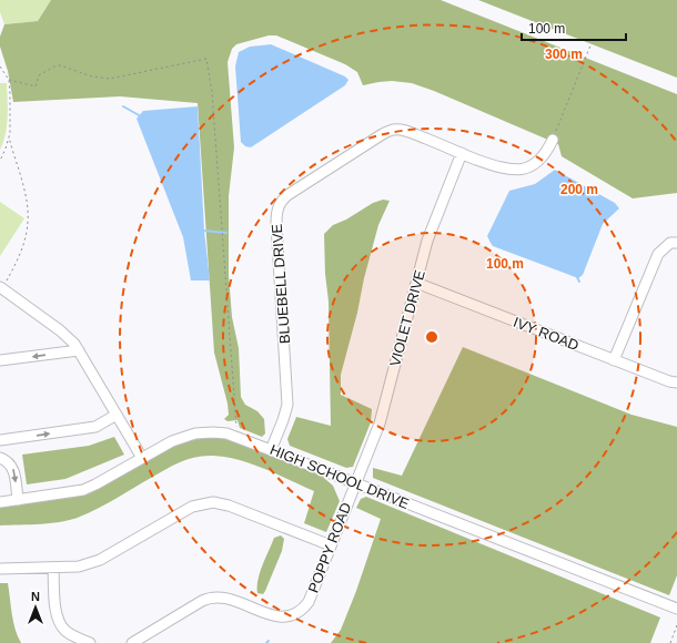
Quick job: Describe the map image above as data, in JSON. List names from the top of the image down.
{
  "streets": {
    "street": [
      "BLUEBELL DRIVE",
      "VIOLET DRIVE",
      "IVY ROAD",
      "HIGH SCHOOL DRIVE",
      "POPPY ROAD"
    ]
  },
  "crossings": [
    ["BLUEBELL DRIVE", "VIOLET DRIVE"],
    ["BLUEBELL DRIVE", "HIGH SCHOOL DRIVE"],
    ["VIOLET DRIVE", "IVY ROAD"],
    ["VIOLET DRIVE", "HIGH SCHOOL DRIVE"],
    ["VIOLET DRIVE", "POPPY ROAD"],
    ["HIGH SCHOOL DRIVE", "POPPY ROAD"]
  ],
  "scale_bar": "100 m",
  "north": "top",
  "rings": ["300 m", "200 m", "100 m"]
}
